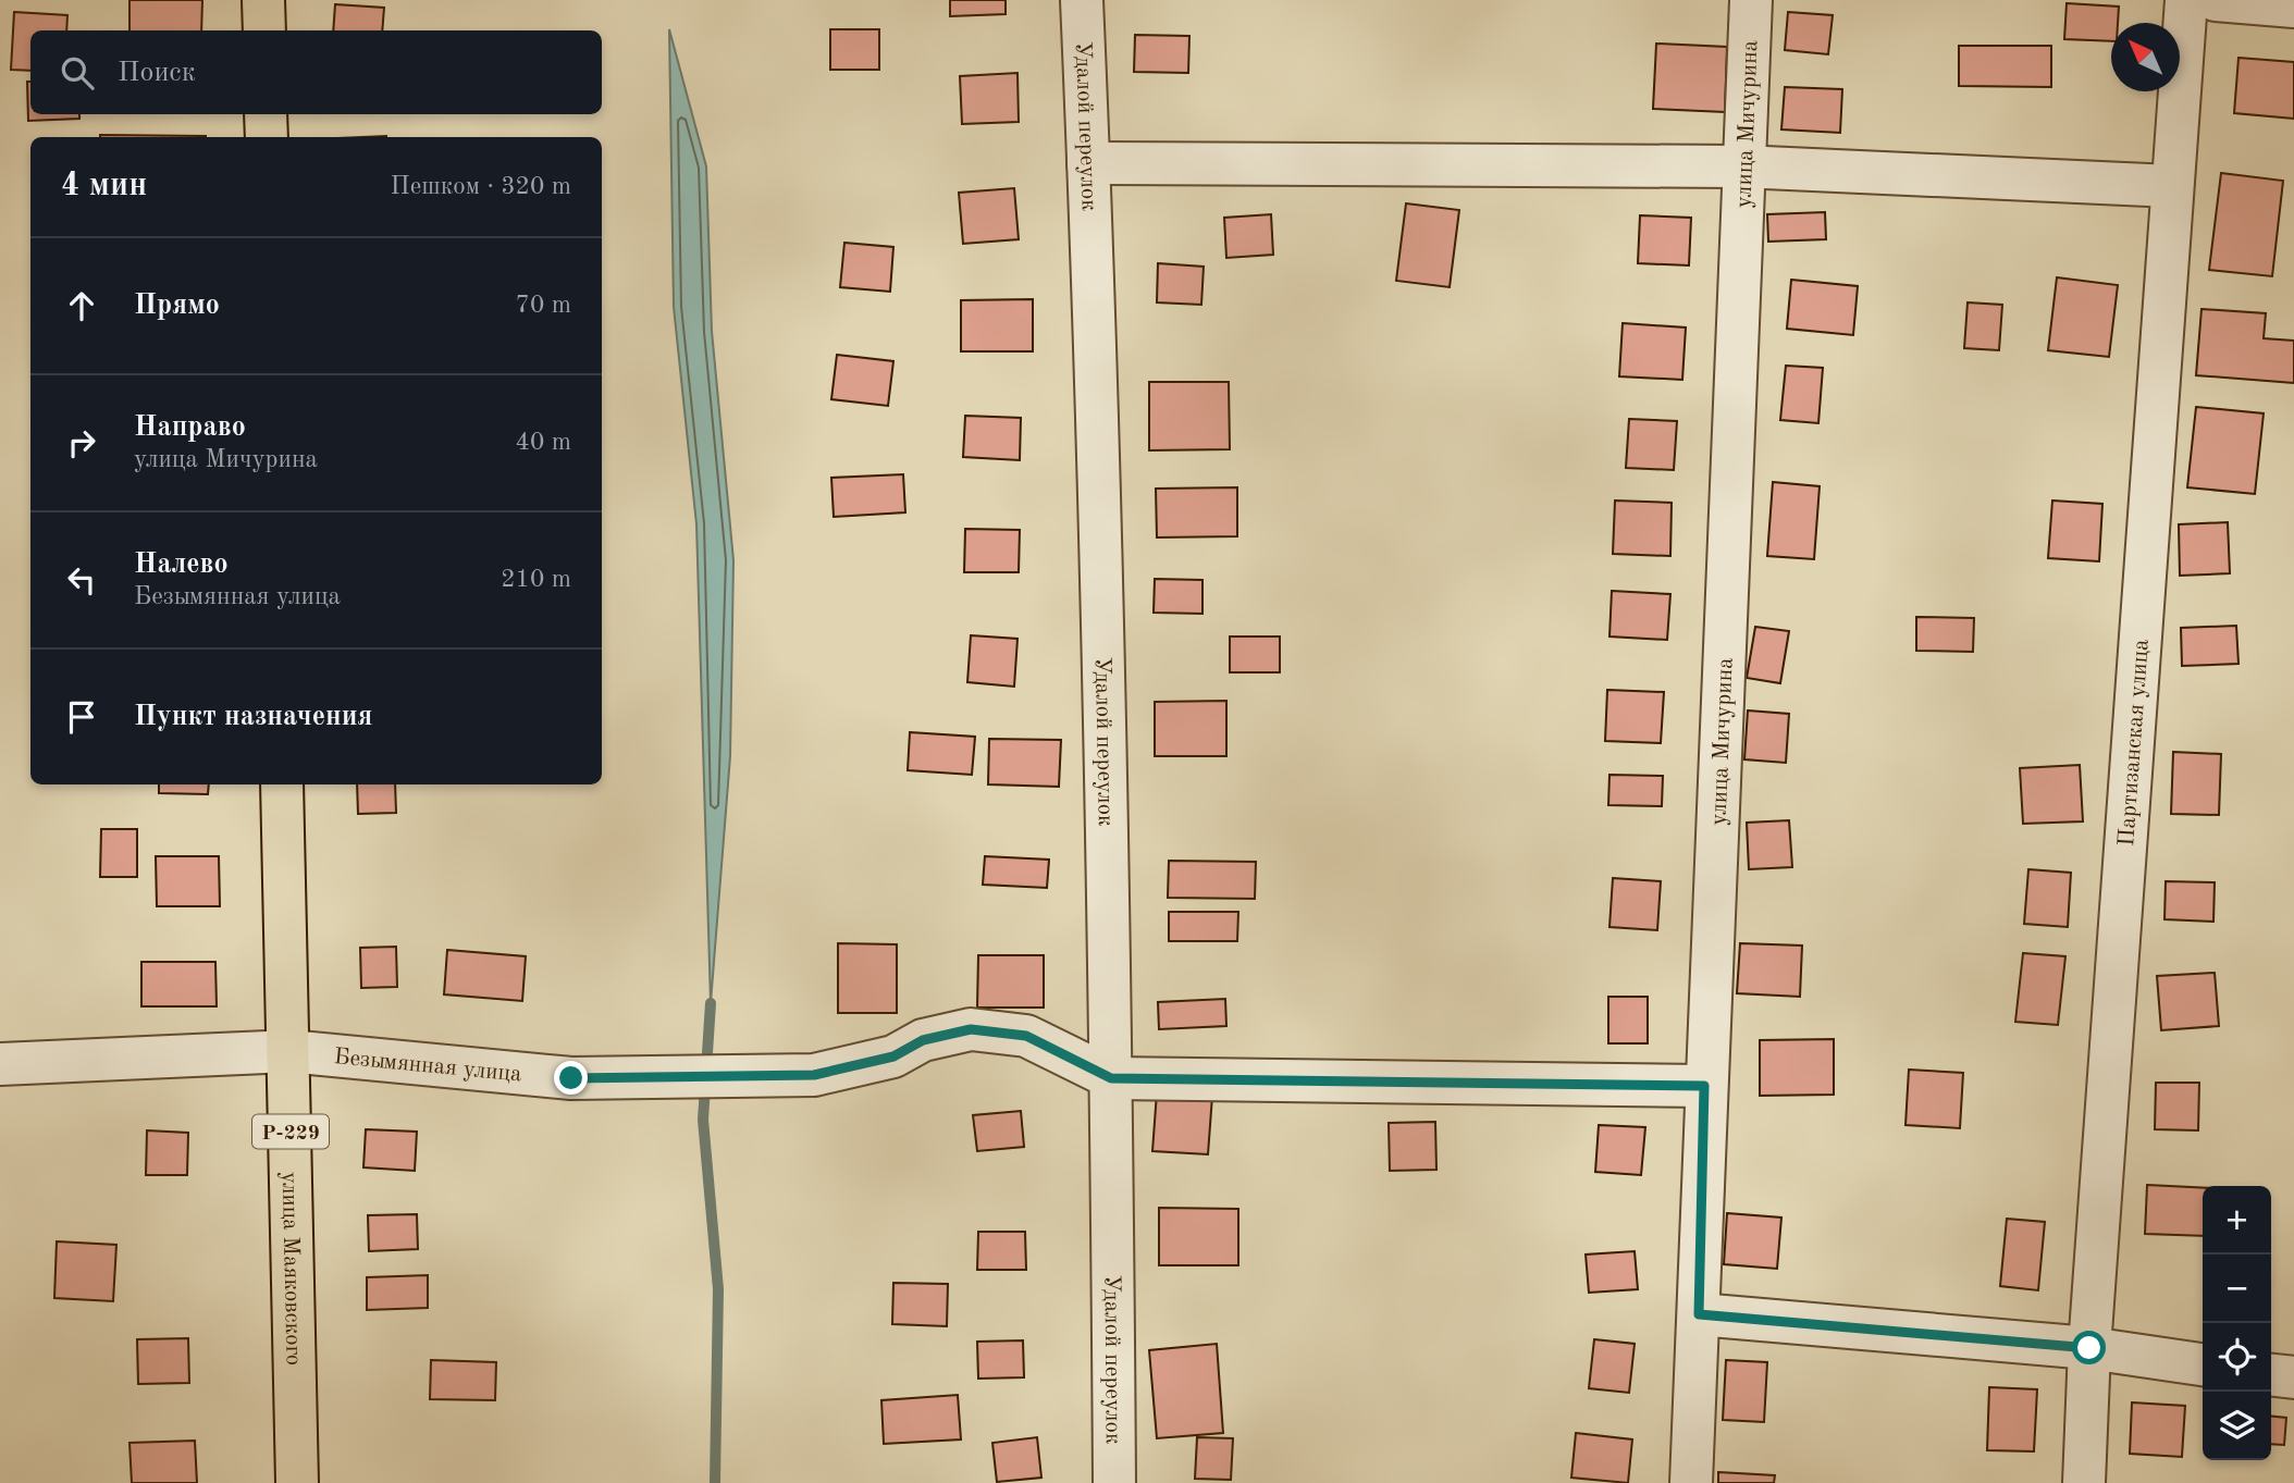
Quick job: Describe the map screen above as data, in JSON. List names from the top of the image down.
{
  "streets": {
    "main road": ["Р-229", "улица Маяковского"],
    "street": [
      "Удалой переулок",
      "улица Мичурина",
      "Партизанская улица",
      "Безымянная улица"
    ]
  },
  "crossings": [
    ["Удалой переулок", "Безымянная улица"],
    ["улица Мичурина", "Безымянная улица"],
    ["Безымянная улица", "улица Маяковского"]
  ],
  "north": "top left",
  "page": {
    "search": "Поиск",
    "heading": ["4 мин", "Пешком · 320 m"],
    "list": [
      ["Прямо", "70 m"],
      ["Направо", "улица Мичурина", "40 m"],
      ["Налево", "Безымянная улица", "210 m"],
      "Пункт назначения"
    ],
    "map_buttons": ["+", "−"]
  }
}
